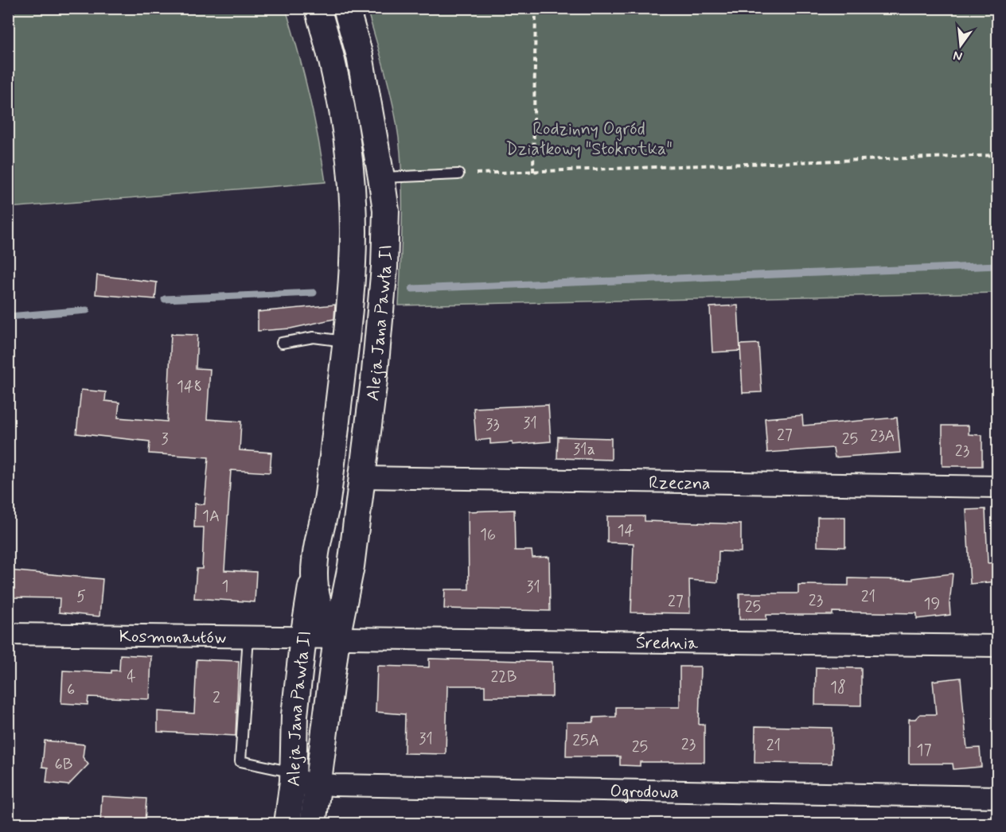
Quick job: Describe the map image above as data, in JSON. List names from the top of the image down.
{
  "streets": {
    "street": [
      "Aleja Jana Pawła II",
      "Rzeczna",
      "Kosmonautów",
      "Średnia",
      "Ogrodowa"
    ]
  },
  "crossings": [
    ["Aleja Jana Pawła II", "Rzeczna"],
    ["Aleja Jana Pawła II", "Kosmonautów"],
    ["Aleja Jana Pawła II", "Średnia"],
    ["Aleja Jana Pawła II", "Ogrodowa"],
    ["Kosmonautów", "Średnia"]
  ],
  "parks": ["Rodzinny Ogród Działkowy \"Stokrotka\""],
  "house_numbers": [
    "148",
    "31",
    "33",
    "27",
    "23A",
    "3",
    "25",
    "31a",
    "23",
    "1A",
    "14",
    "16",
    "1",
    "31",
    "5",
    "21",
    "23",
    "27",
    "19",
    "25",
    "4",
    "22B",
    "18",
    "6",
    "2",
    "31",
    "25A",
    "23",
    "21",
    "25",
    "17",
    "6B"
  ],
  "north": "bottom"
}
